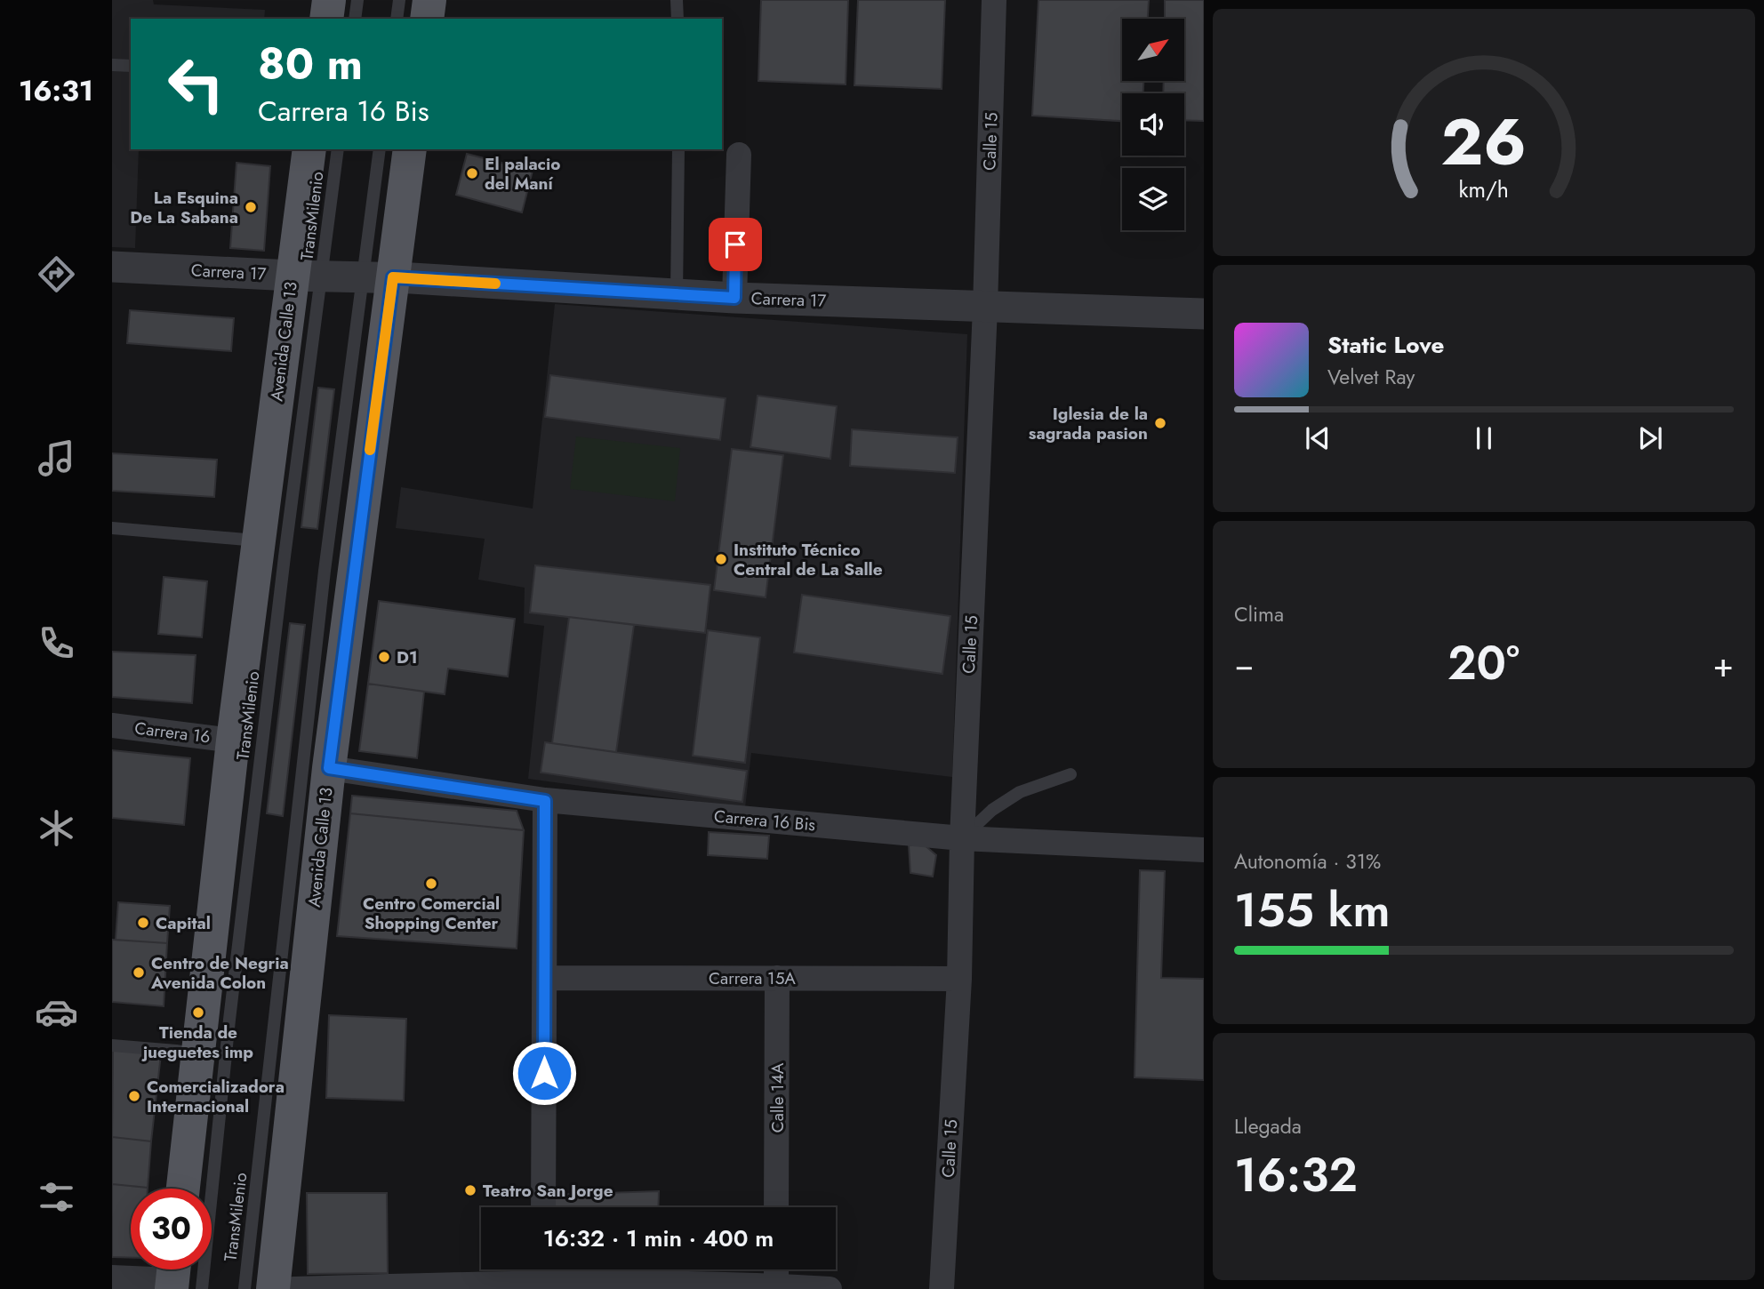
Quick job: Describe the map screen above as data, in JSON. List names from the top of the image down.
{
  "streets": {
    "main road": ["Avenida Calle 13"],
    "street": [
      "Calle 15",
      "Carrera 17",
      "Carrera 16",
      "Carrera 16 Bis",
      "Carrera 15A",
      "Calle 14A"
    ],
    "lane": ["TransMilenio"]
  },
  "crossings": [
    ["Calle 15", "Carrera 17"],
    ["Calle 15", "Carrera 16 Bis"],
    ["Calle 15", "Carrera 15A"],
    ["TransMilenio", "Carrera 17"],
    ["TransMilenio", "Avenida Calle 13"],
    ["Carrera 17", "Avenida Calle 13"],
    ["Avenida Calle 13", "Carrera 16"],
    ["Avenida Calle 13", "Carrera 16 Bis"],
    ["Carrera 15A", "Calle 14A"]
  ],
  "places": [
    "El palacio del Maní",
    "La Esquina De La Sabana",
    "Iglesia de la sagrada pasion",
    "Instituto Técnico Central de La Salle",
    "D1",
    "Centro Comercial Shopping Center",
    "Capital",
    "Centro de Negria Avenida Colon",
    "Tienda de jueguetes imp",
    "Comercializadora Internacional",
    "Teatro San Jorge"
  ],
  "north": "top right",
  "page": {
    "tabs": "16:31",
    "turn": ["80 m", "Carrera 16 Bis"],
    "song": ["Static Love", "Velvet Ray"],
    "tile": [
      "Clima",
      ["Autonomía · 31%", "155 km"],
      ["Llegada", "16:32"]
    ],
    "heat": ["−", "20°", "+"],
    "limit": "30",
    "trip": "16:32 · 1 min · 400 m",
    "gauge": ["26", "km/h"]
  }
}
